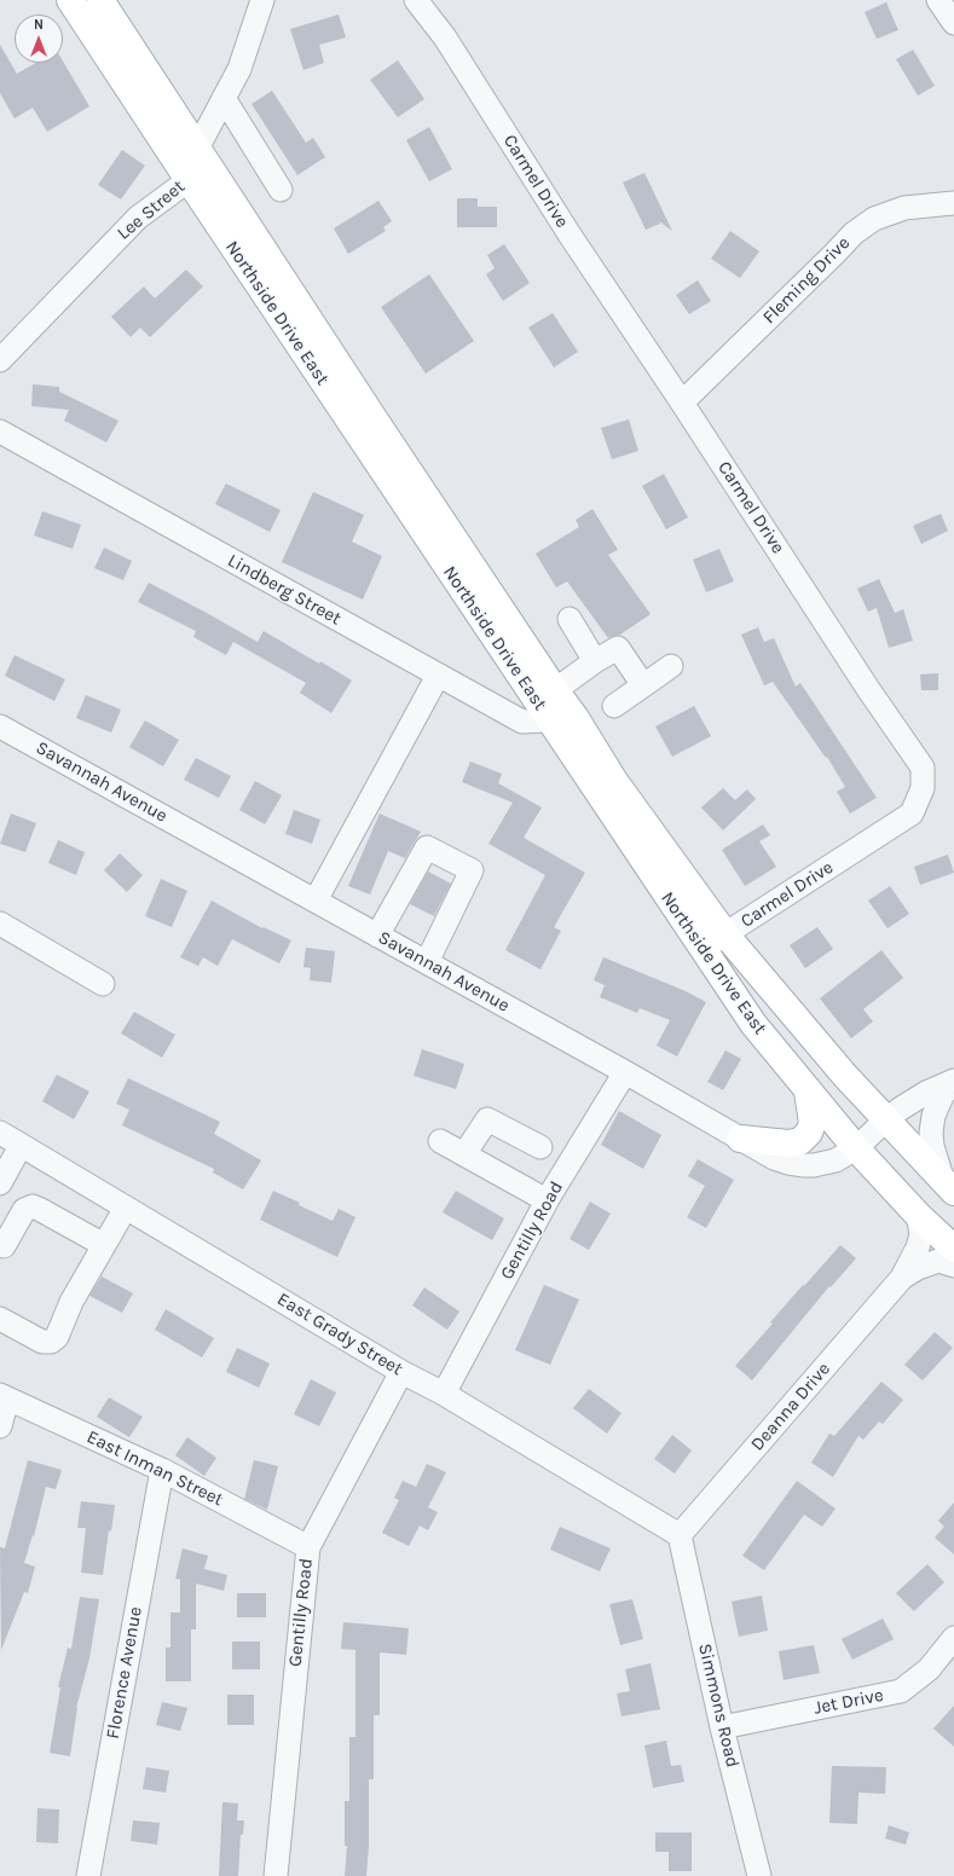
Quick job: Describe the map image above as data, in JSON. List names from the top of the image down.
{
  "streets": {
    "main road": ["Northside Drive East"],
    "street": [
      "Carmel Drive",
      "Lee Street",
      "Fleming Drive",
      "Lindberg Street",
      "Savannah Avenue",
      "Gentilly Road",
      "East Grady Street",
      "Deanna Drive",
      "East Inman Street",
      "Florence Avenue",
      "Jet Drive",
      "Simmons Road"
    ]
  },
  "crossings": [
    ["Carmel Drive", "Fleming Drive"],
    ["Carmel Drive", "Northside Drive East"],
    ["Lee Street", "Northside Drive East"],
    ["Northside Drive East", "Lindberg Street"],
    ["Northside Drive East", "Savannah Avenue"],
    ["Northside Drive East", "Deanna Drive"],
    ["Savannah Avenue", "Gentilly Road"],
    ["Gentilly Road", "East Grady Street"],
    ["Gentilly Road", "East Inman Street"],
    ["East Grady Street", "Deanna Drive"],
    ["East Grady Street", "Simmons Road"],
    ["Deanna Drive", "Simmons Road"],
    ["East Inman Street", "Florence Avenue"],
    ["Jet Drive", "Simmons Road"]
  ],
  "north": "top"
}
